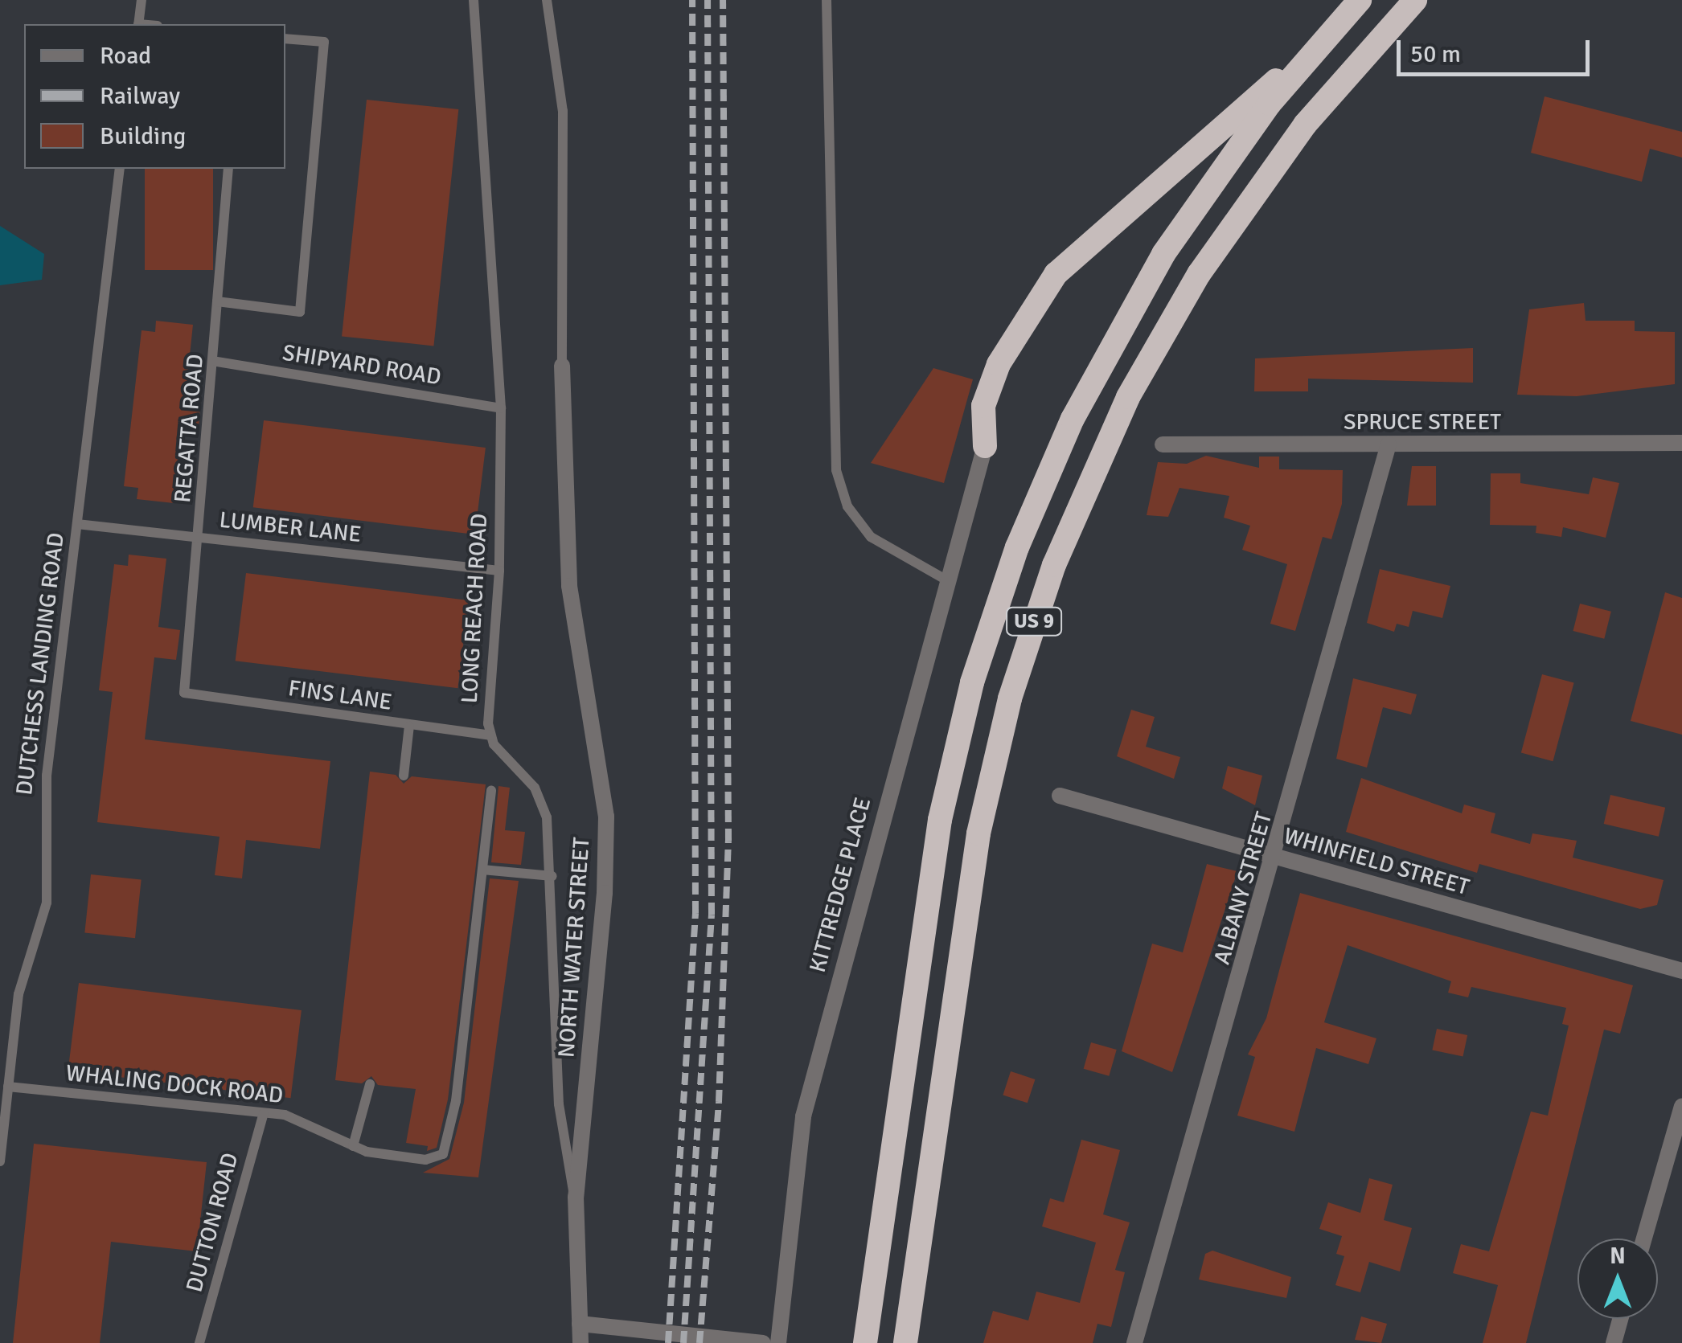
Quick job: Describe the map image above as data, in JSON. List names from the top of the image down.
{
  "streets": {
    "highway": ["US 9"],
    "street": [
      "SPRUCE STREET",
      "WHINFIELD STREET",
      "KITTREDGE PLACE",
      "ALBANY STREET",
      "NORTH WATER STREET"
    ],
    "lane": [
      "SHIPYARD ROAD",
      "REGATTA ROAD",
      "LUMBER LANE",
      "LONG REACH ROAD",
      "DUTCHESS LANDING ROAD",
      "FINS LANE",
      "WHALING DOCK ROAD",
      "DUTTON ROAD"
    ]
  },
  "crossings": [
    ["SHIPYARD ROAD", "REGATTA ROAD"],
    ["SHIPYARD ROAD", "LONG REACH ROAD"],
    ["SPRUCE STREET", "ALBANY STREET"],
    ["REGATTA ROAD", "LUMBER LANE"],
    ["REGATTA ROAD", "FINS LANE"],
    ["LUMBER LANE", "LONG REACH ROAD"],
    ["LUMBER LANE", "DUTCHESS LANDING ROAD"],
    ["LONG REACH ROAD", "FINS LANE"],
    ["LONG REACH ROAD", "NORTH WATER STREET"],
    ["DUTCHESS LANDING ROAD", "WHALING DOCK ROAD"],
    ["WHINFIELD STREET", "ALBANY STREET"],
    ["WHALING DOCK ROAD", "DUTTON ROAD"]
  ],
  "legend": ["Road", "Railway", "Building"],
  "scale_bar": "50 m",
  "north": "top"
}
